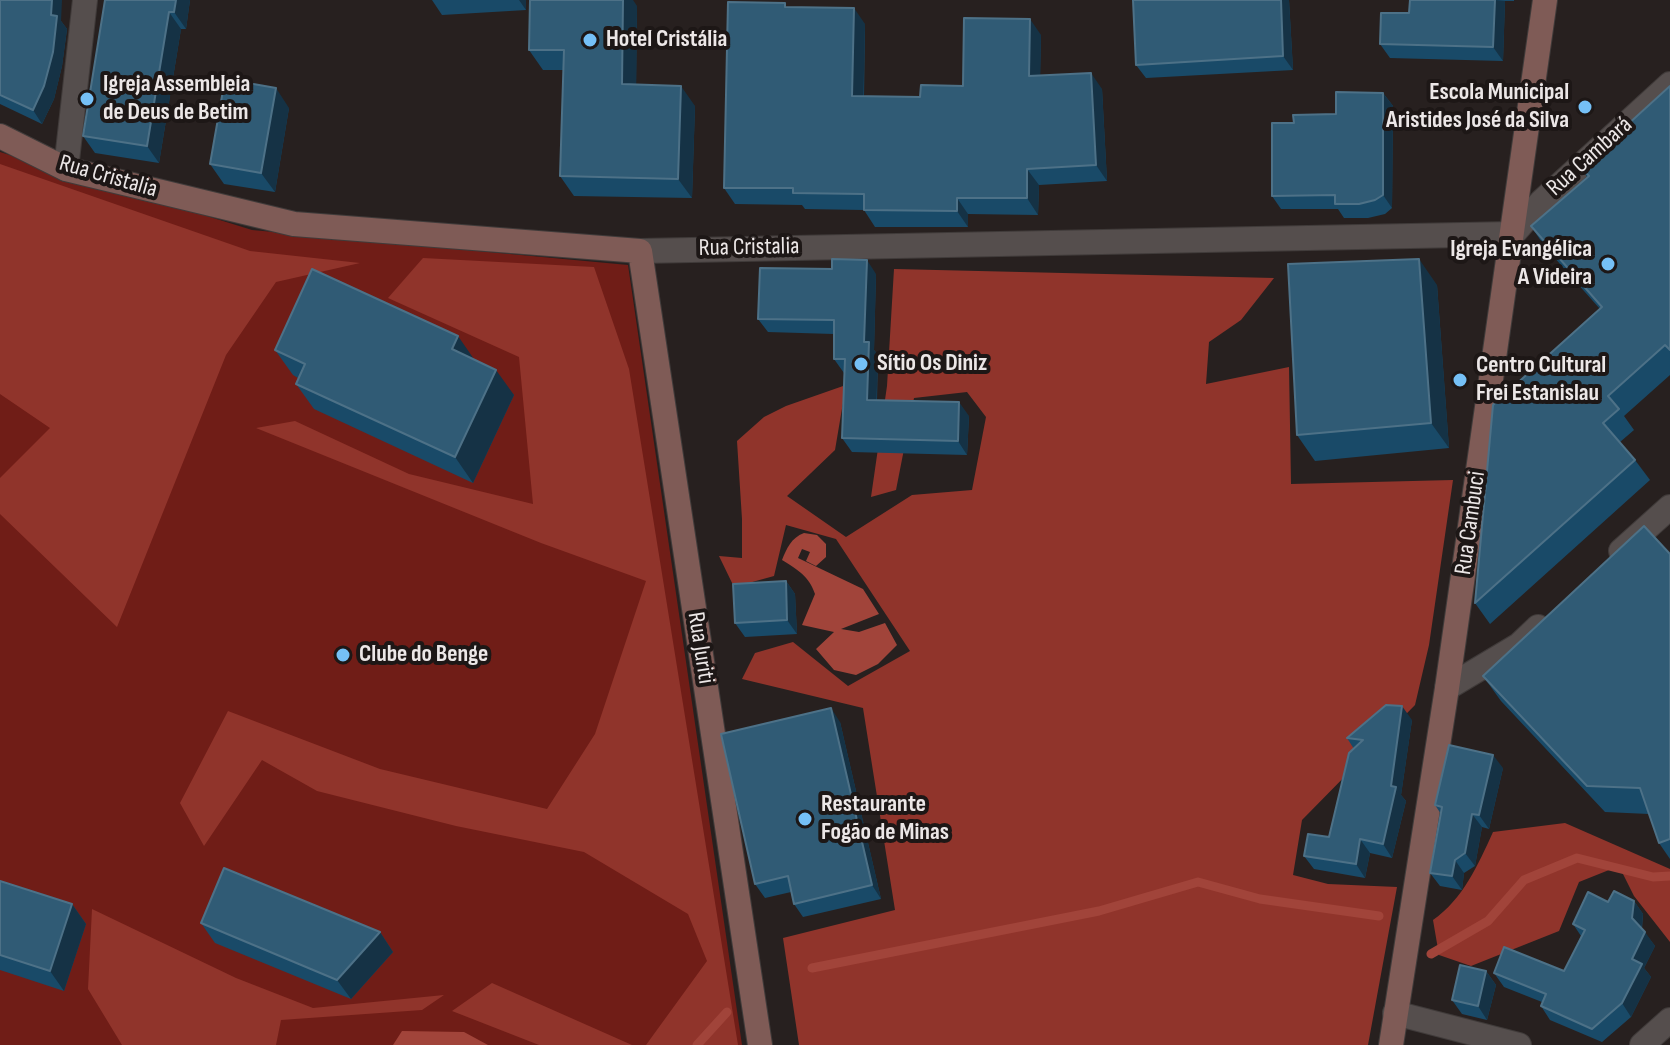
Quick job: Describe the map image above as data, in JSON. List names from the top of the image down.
{
  "streets": {
    "street": [
      "Rua Cambará",
      "Rua Cristalia",
      "Rua Cambuci",
      "Rua Juriti"
    ]
  },
  "crossings": [
    ["Rua Cambará", "Rua Cristalia"],
    ["Rua Cambará", "Rua Cambuci"],
    ["Rua Cristalia", "Rua Cambuci"],
    ["Rua Cristalia", "Rua Juriti"]
  ],
  "places": [
    "Hotel Cristália",
    "Igreja Assembleia de Deus de Betim",
    "Escola Municipal Aristides José da Silva",
    "Igreja Evangélica A Videira",
    "Sítio Os Diniz",
    "Centro Cultural Frei Estanislau",
    "Clube do Benge",
    "Restaurante Fogão de Minas"
  ]
}
